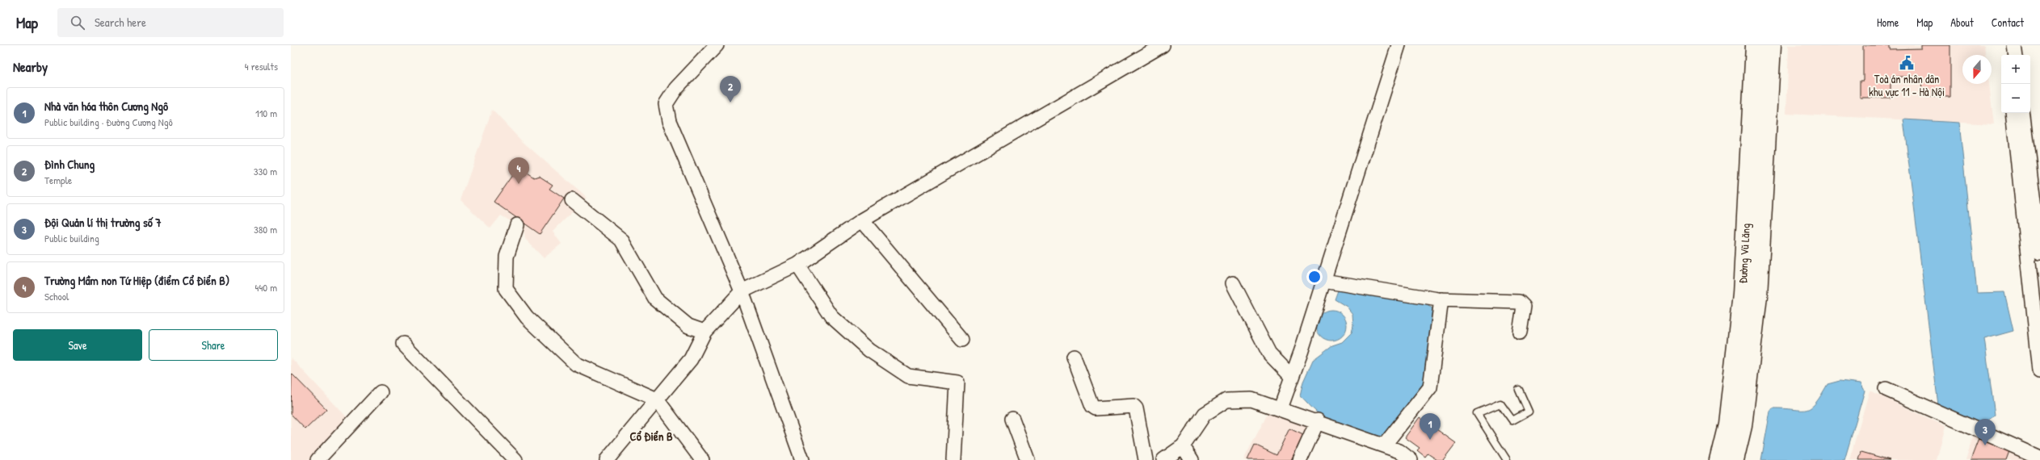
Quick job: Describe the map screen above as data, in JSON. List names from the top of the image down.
{
  "streets": {
    "main road": ["Đường Vũ Lăng"]
  },
  "districts": ["Cổ Điển B"],
  "places": {
    "public building": ["Toà án nhân dân khu vực 11 - Hà Nội"]
  },
  "north": "bottom",
  "page": {
    "header": "Map",
    "search": "Search here",
    "nav": [
      "Home",
      "Map",
      "About",
      "Contact"
    ],
    "heading": ["Nearby", "4 results"],
    "map_buttons": ["+", "−"],
    "pins": [
      "2",
      "4",
      "1",
      "3"
    ],
    "list": [
      {
        "mark": "1",
        "name": "Nhà văn hóa thôn Cương Ngô",
        "note": "Public building · Đường Cương Ngô",
        "value": "110 m"
      },
      {
        "mark": "2",
        "name": "Đình Chung",
        "note": "Temple",
        "value": "330 m"
      },
      {
        "mark": "3",
        "name": "Đội Quản lí thị trường số 7",
        "note": "Public building",
        "value": "380 m"
      },
      {
        "mark": "4",
        "name": "Trường Mầm non Tứ Hiệp (điểm Cổ Điển B)",
        "note": "School",
        "value": "440 m"
      }
    ],
    "buttons": ["Save", "Share"]
  }
}
